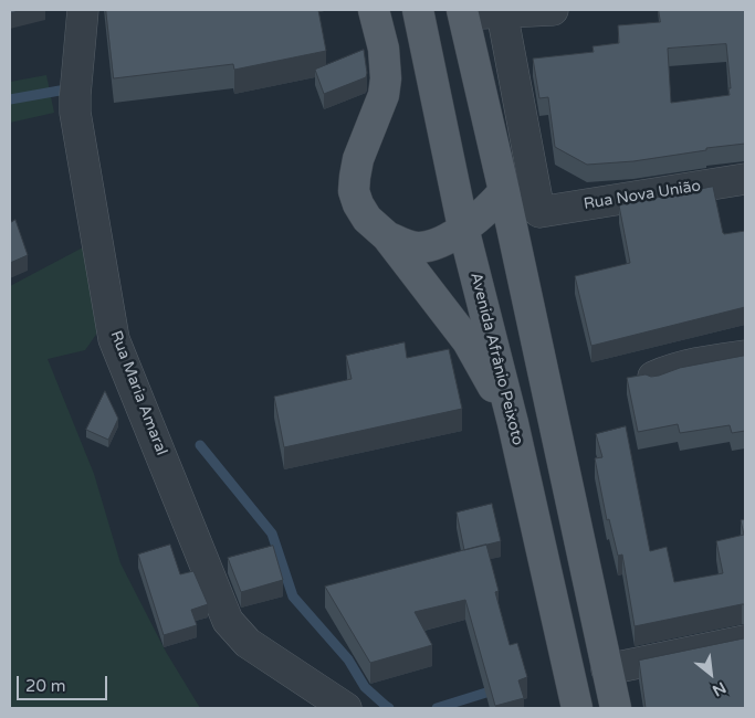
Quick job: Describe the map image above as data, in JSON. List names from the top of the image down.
{
  "streets": {
    "main road": ["Avenida Afrânio Peixoto"],
    "street": ["Rua Nova União", "Rua Maria Amaral"]
  },
  "scale_bar": "20 m",
  "north": "bottom right"
}
